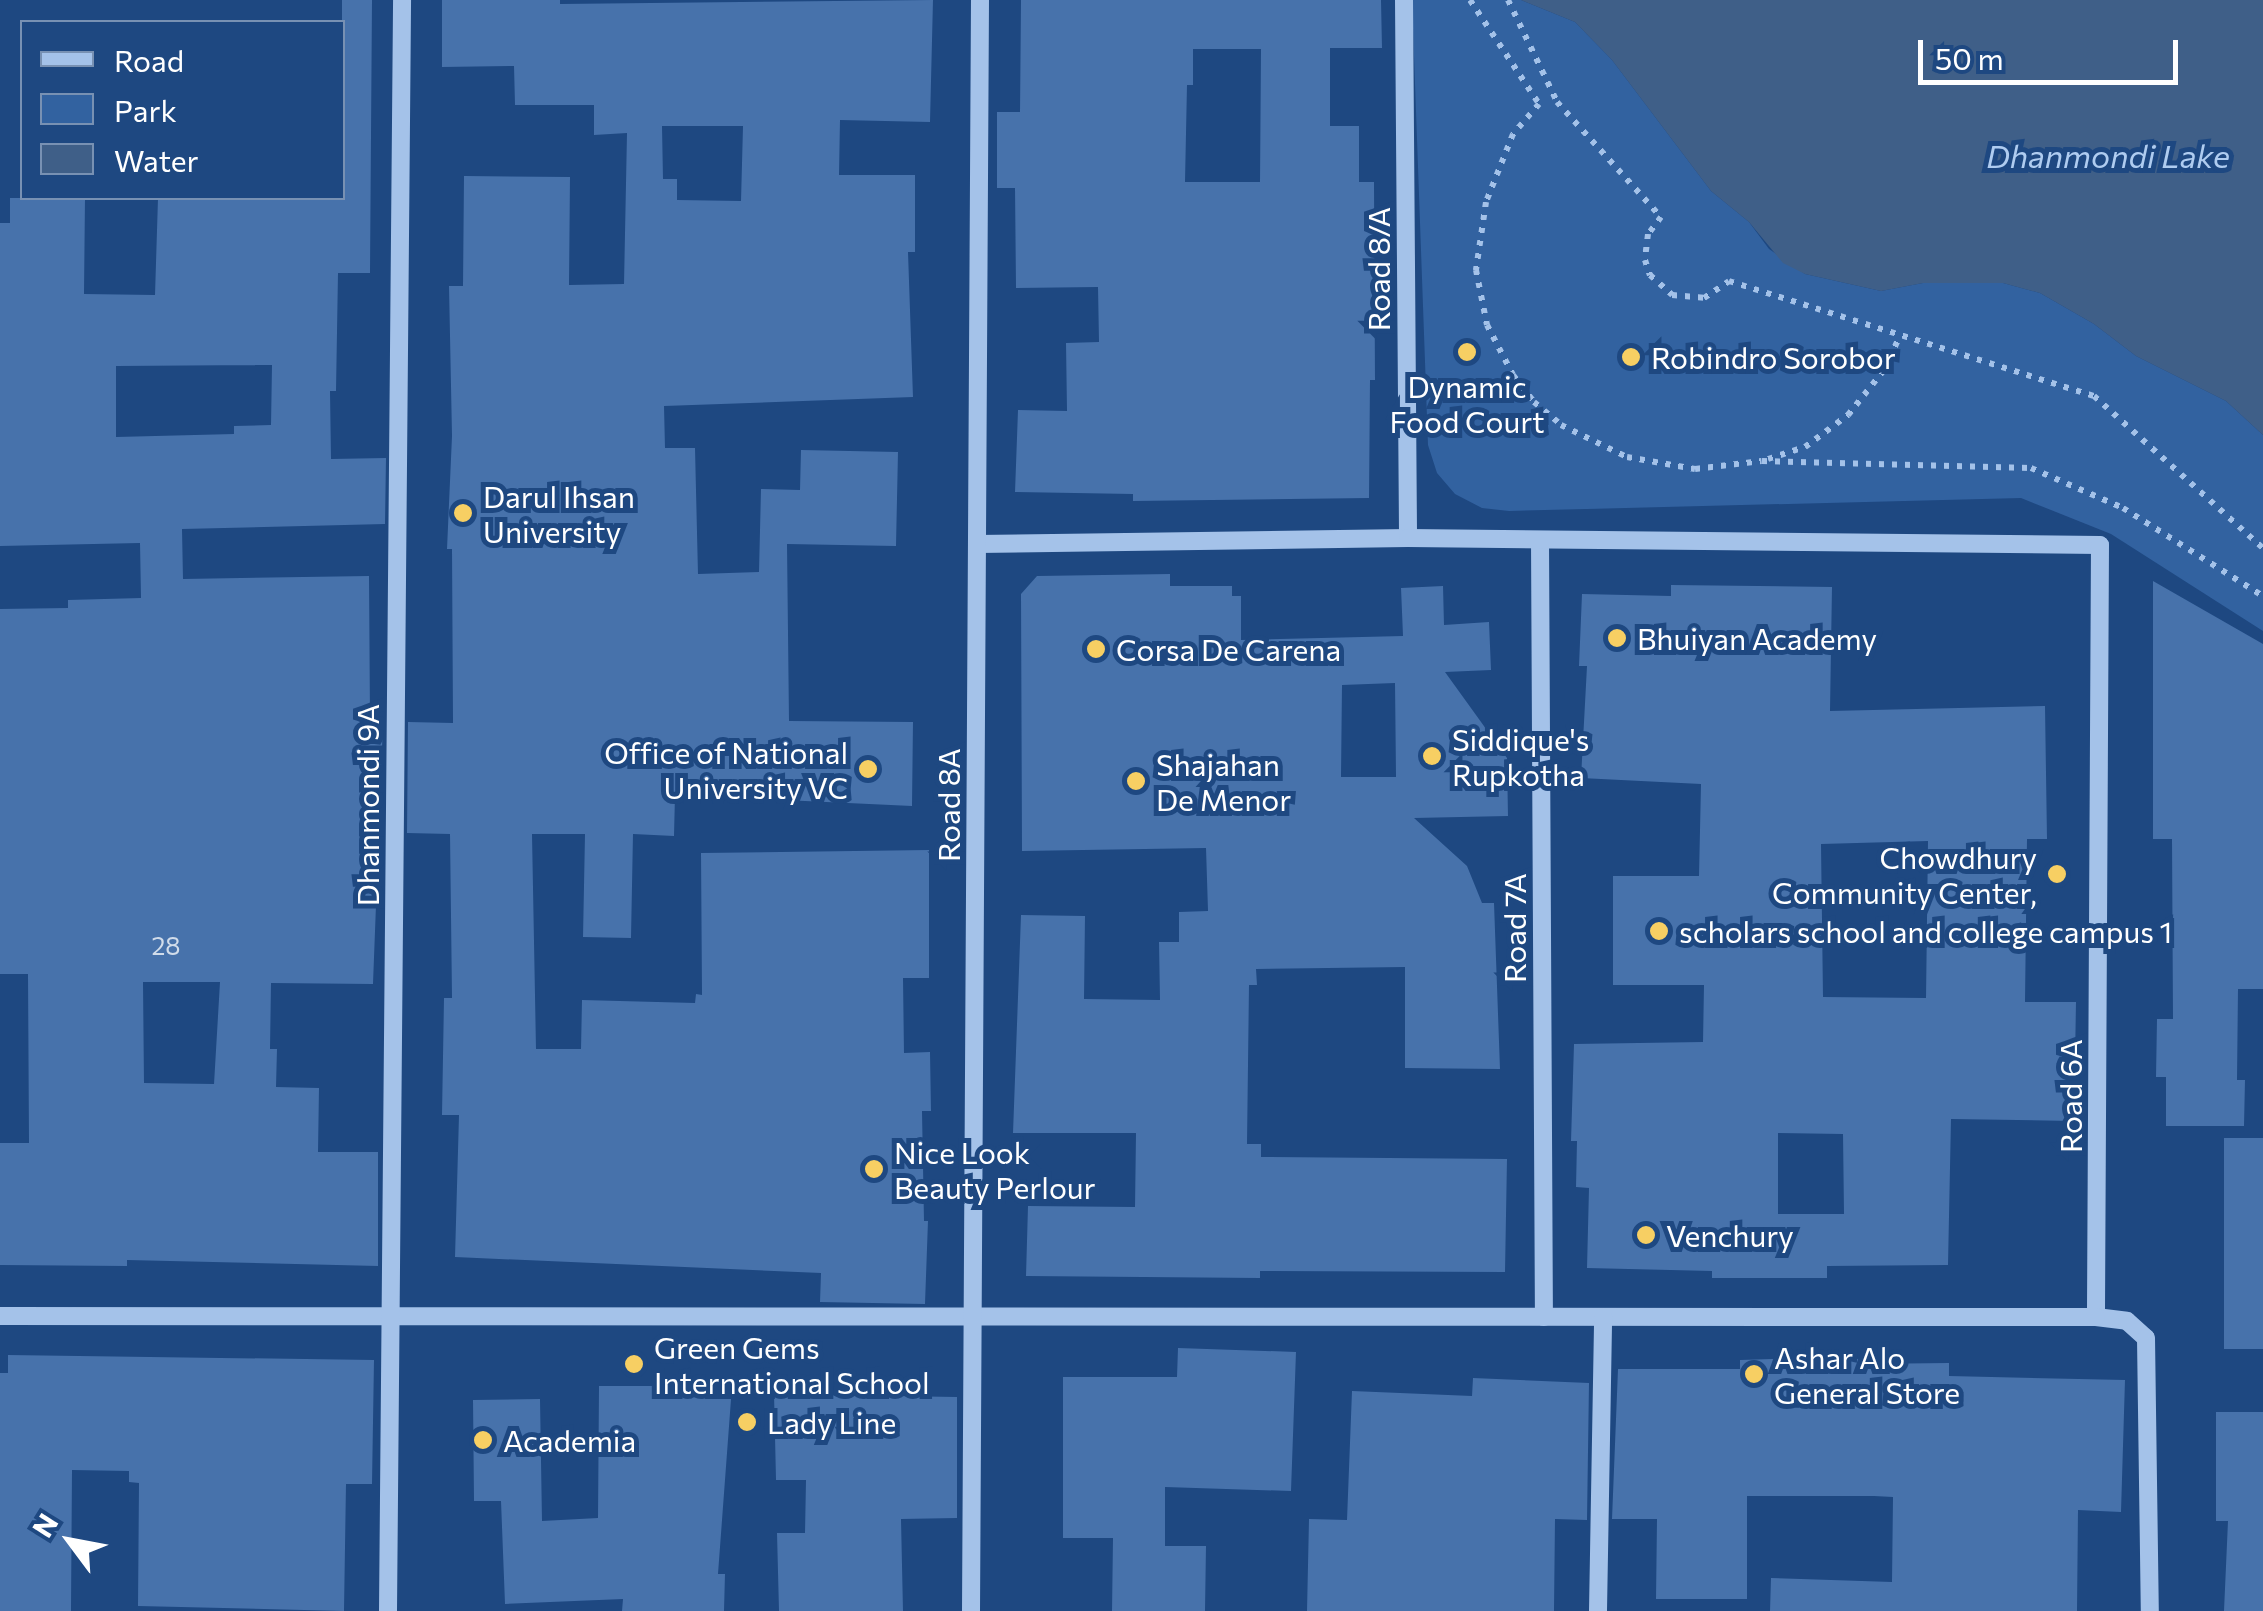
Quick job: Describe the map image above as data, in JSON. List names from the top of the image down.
{
  "streets": {
    "street": [
      "Road 8/A",
      "Dhanmondi 9A",
      "Road 8A",
      "Road 7A",
      "Road 6A"
    ]
  },
  "crossings": [
    ["Road 7A", "Road 6A"]
  ],
  "water": ["Dhanmondi Lake"],
  "places": [
    "Dynamic Food Court",
    "Robindro Sorobor",
    "Darul Ihsan University",
    "Bhuiyan Academy",
    "Corsa De Carena",
    "Siddique's Rupkotha",
    "Office of National University VC",
    "Shajahan De Menor",
    "Chowdhury Community Center,",
    "scholars school and college campus 1",
    "Nice Look Beauty Perlour",
    "Venchury",
    "Green Gems International School",
    "Ashar Alo General Store",
    "Lady Line",
    "Academia"
  ],
  "house_numbers": ["28"],
  "legend": ["Road", "Park", "Water"],
  "scale_bar": "50 m",
  "north": "top left"
}
